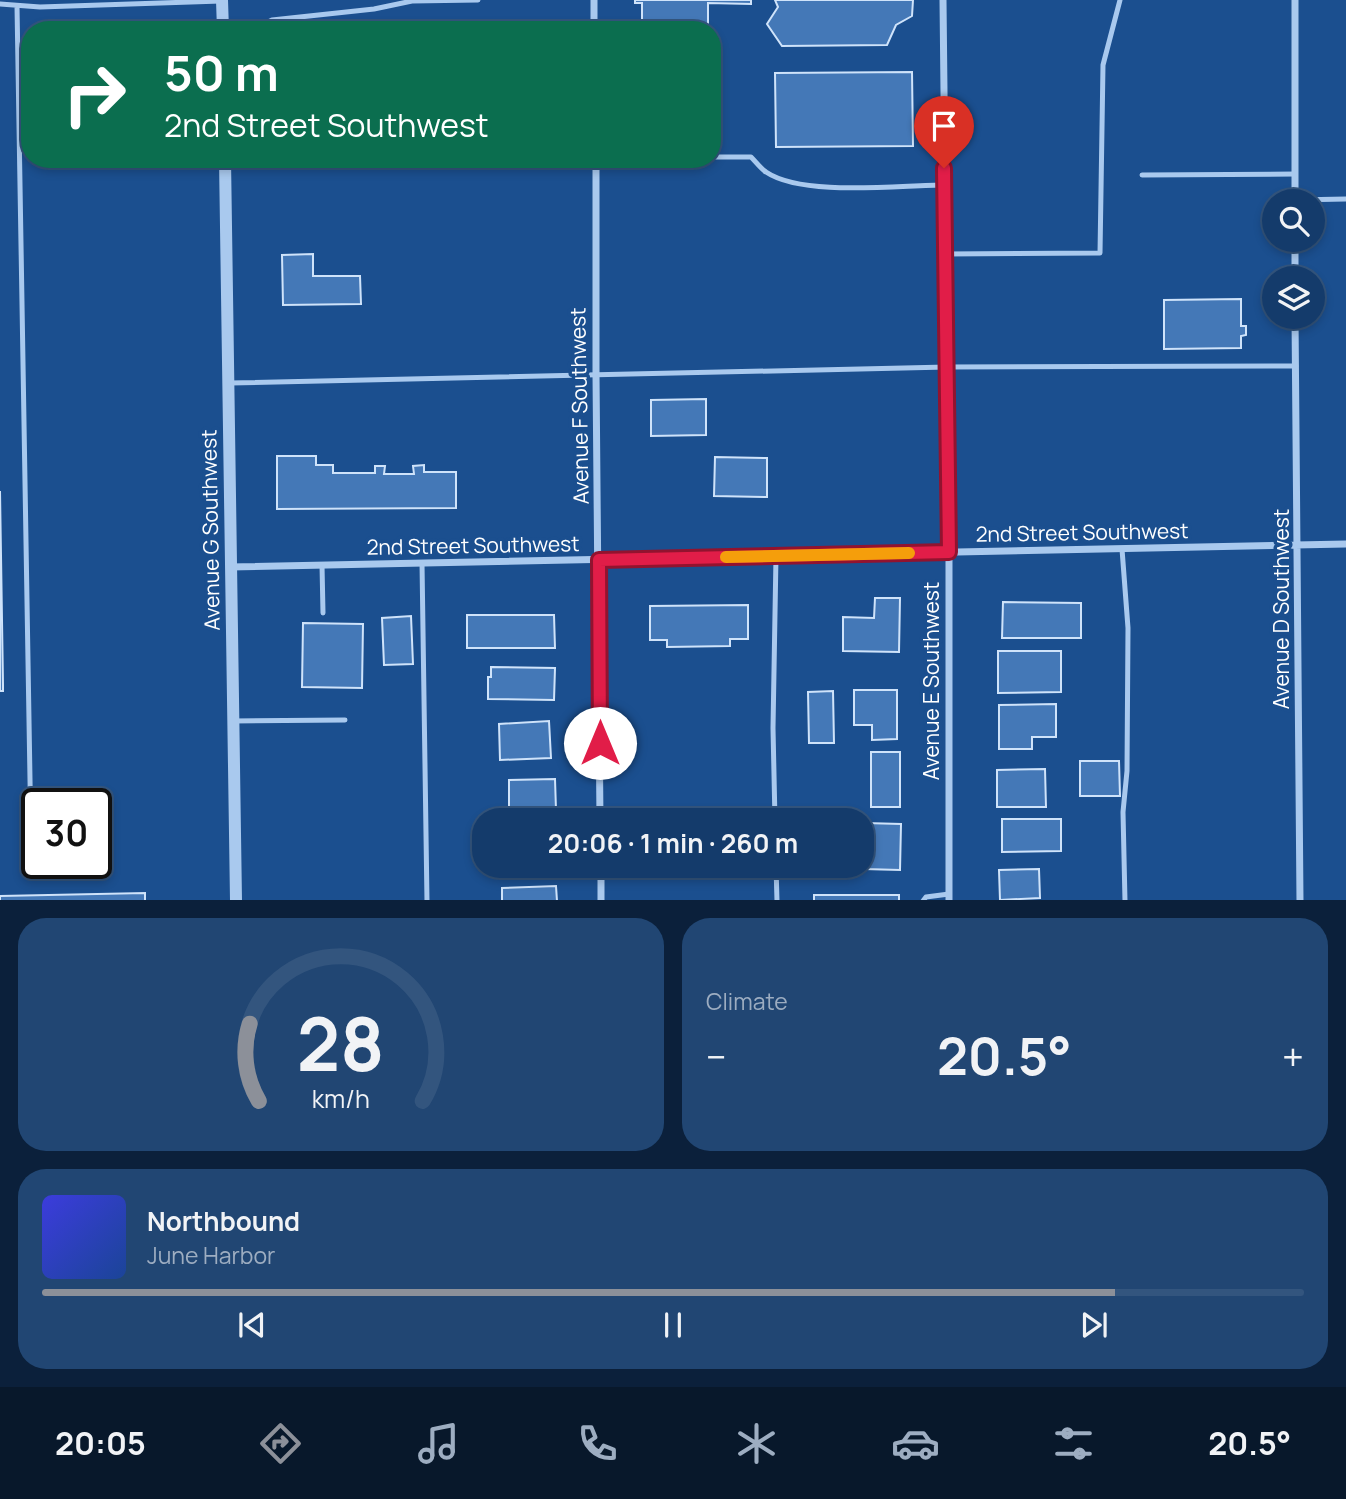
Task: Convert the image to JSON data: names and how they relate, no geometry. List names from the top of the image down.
{
  "streets": {
    "street": [
      "Avenue F Southwest",
      "Avenue G Southwest",
      "2nd Street Southwest",
      "Avenue D Southwest",
      "Avenue E Southwest"
    ]
  },
  "crossings": [
    ["Avenue F Southwest", "2nd Street Southwest"],
    ["Avenue G Southwest", "2nd Street Southwest"],
    ["2nd Street Southwest", "Avenue D Southwest"],
    ["2nd Street Southwest", "Avenue E Southwest"]
  ],
  "page": {
    "turn": ["50 m", "2nd Street Southwest"],
    "limit": "30",
    "trip": "20:06 · 1 min · 260 m",
    "tile": "Climate",
    "heat": ["−", "20.5°", "+"],
    "song": ["Northbound", "June Harbor"],
    "tabs": ["20:05", "20.5°"],
    "gauge": ["28", "km/h"]
  }
}
